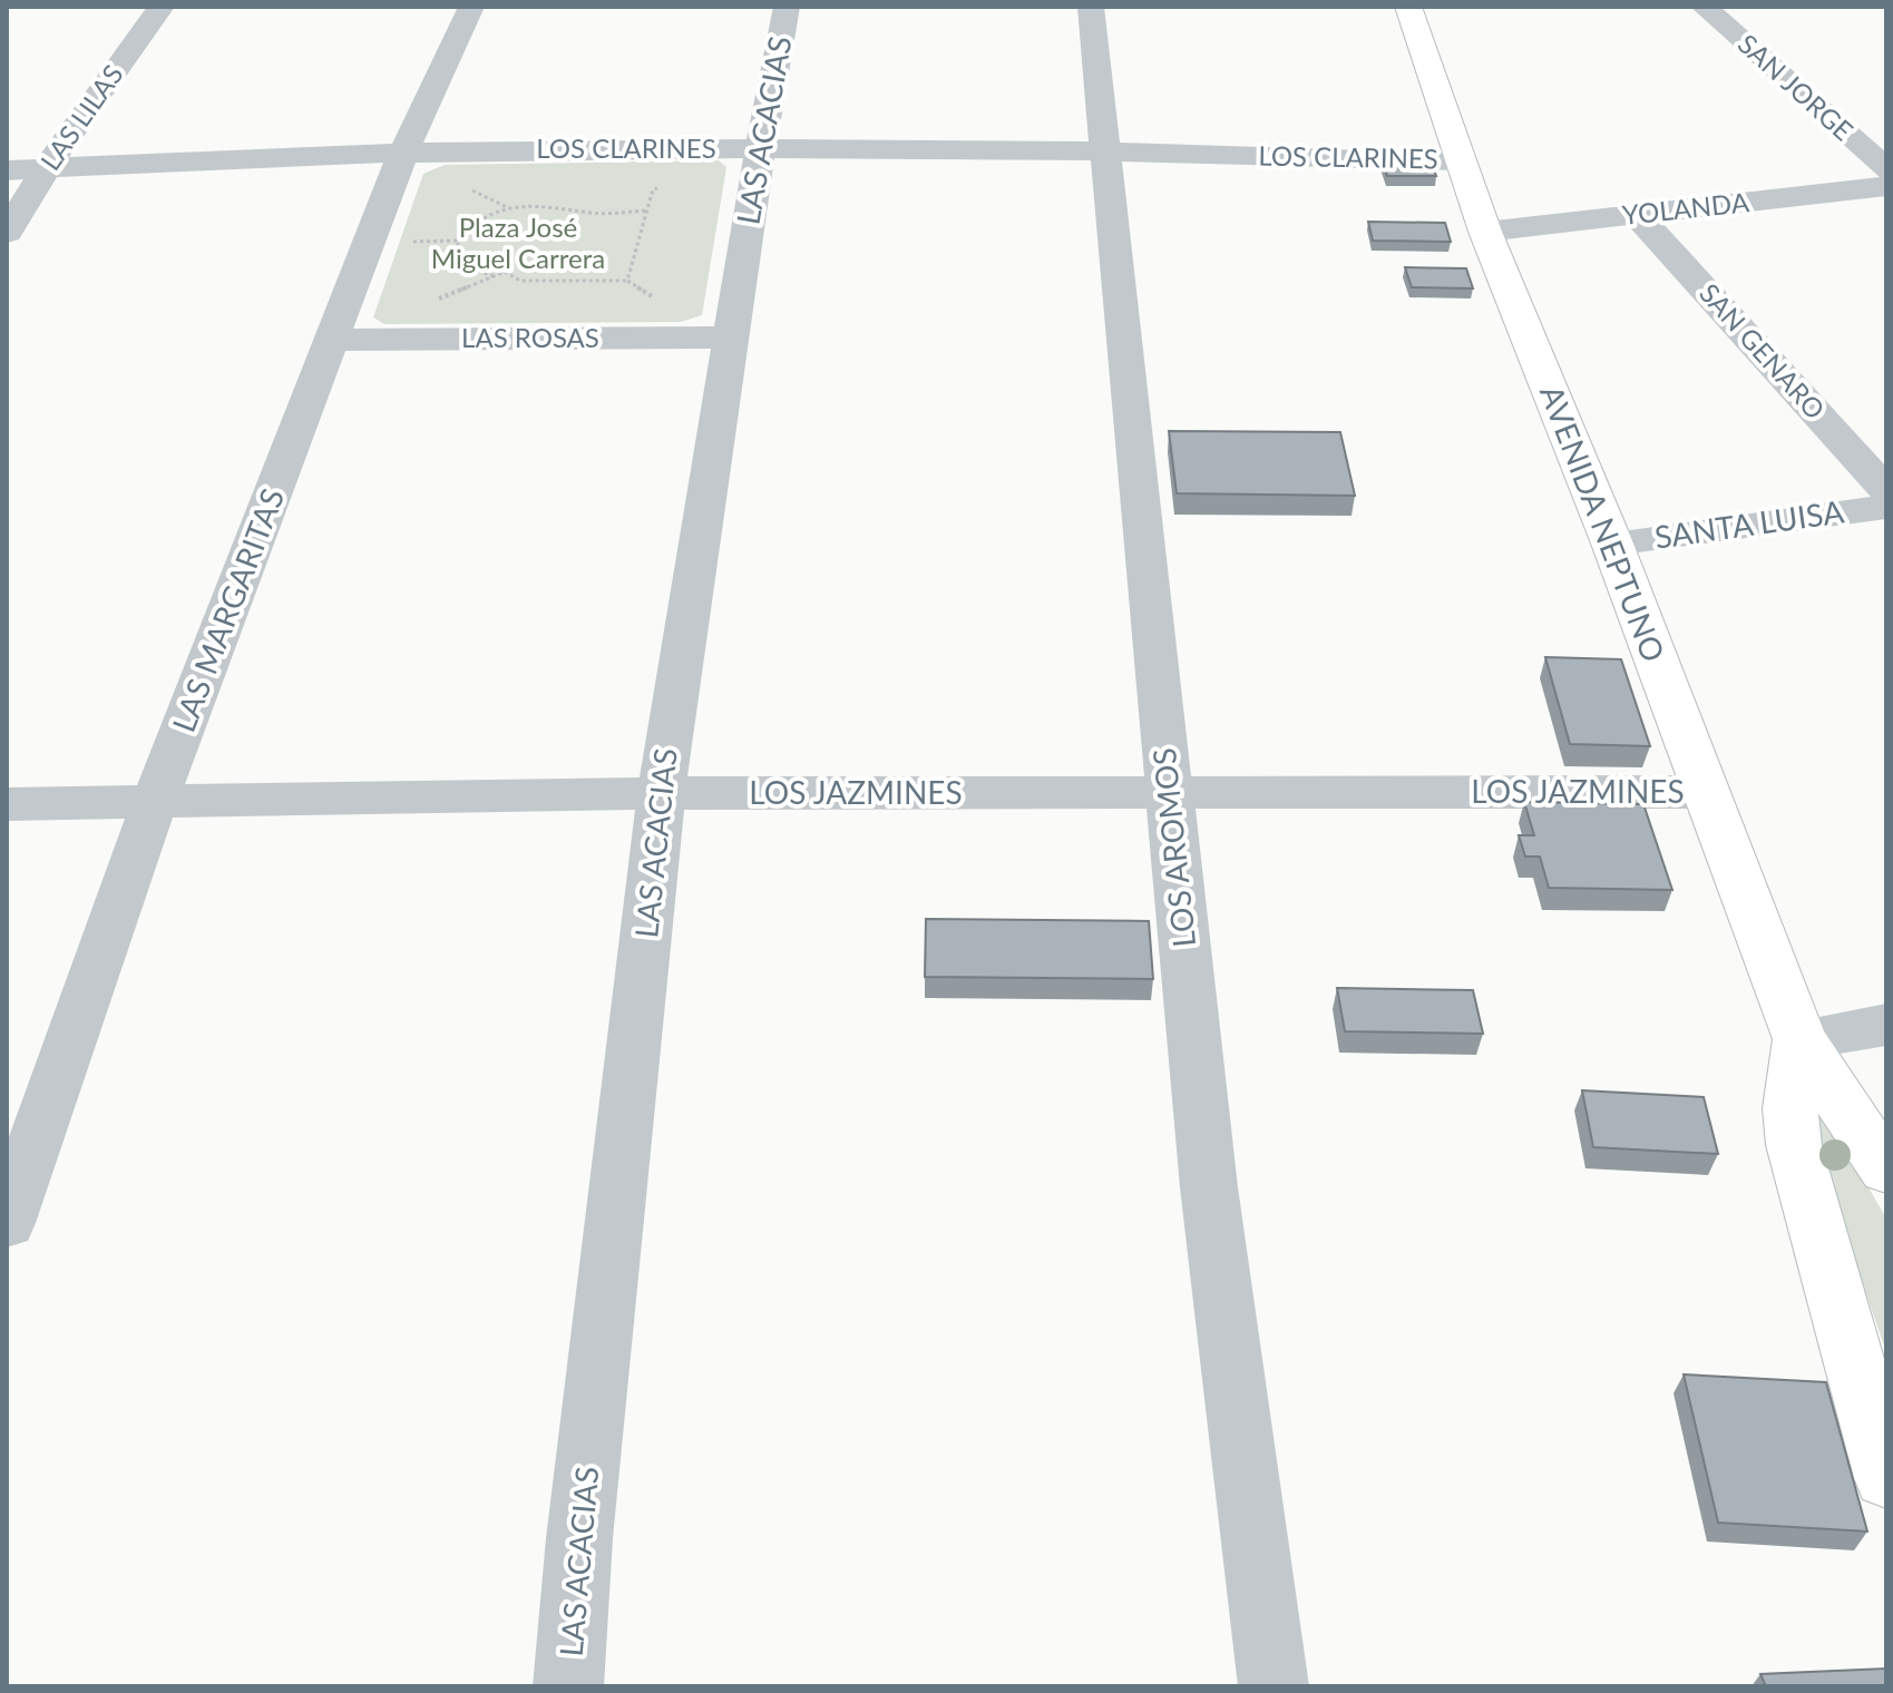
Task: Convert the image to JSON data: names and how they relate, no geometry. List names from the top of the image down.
{
  "streets": {
    "main road": ["AVENIDA NEPTUNO"],
    "street": [
      "SAN JORGE",
      "LAS LILAS",
      "LAS ACACIAS",
      "LOS CLARINES",
      "YOLANDA",
      "LAS ROSAS",
      "SAN GENARO",
      "SANTA LUISA",
      "LAS MARGARITAS",
      "LOS JAZMINES",
      "LOS AROMOS"
    ]
  },
  "crossings": [
    ["LAS LILAS", "LOS CLARINES"],
    ["LAS ACACIAS", "LOS CLARINES"],
    ["LAS ACACIAS", "LAS ROSAS"],
    ["LAS ACACIAS", "LOS JAZMINES"],
    ["LOS CLARINES", "AVENIDA NEPTUNO"],
    ["LOS CLARINES", "LAS MARGARITAS"],
    ["LOS CLARINES", "LOS AROMOS"],
    ["YOLANDA", "SAN GENARO"],
    ["YOLANDA", "AVENIDA NEPTUNO"],
    ["LAS ROSAS", "LAS MARGARITAS"],
    ["AVENIDA NEPTUNO", "SANTA LUISA"],
    ["AVENIDA NEPTUNO", "LOS JAZMINES"],
    ["LAS MARGARITAS", "LOS JAZMINES"],
    ["LOS JAZMINES", "LOS AROMOS"]
  ],
  "parks": ["Plaza José Miguel Carrera"]
}
